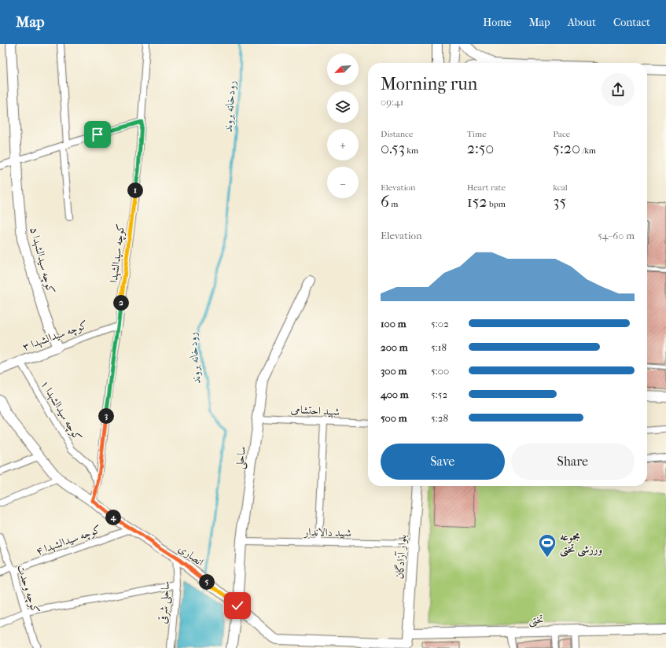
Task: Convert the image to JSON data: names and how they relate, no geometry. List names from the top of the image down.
{
  "streets": {
    "main road": [
      "کوچه سیدالشهدا ۵",
      "کوچه سیدالشهدا ۳",
      "ساحلی",
      "انصاری",
      "بلوار آزادگان",
      "تختی"
    ],
    "street": [
      "کوچه سیدالشهدا",
      "کوچه سیدالشهدا ۱",
      "شهید احتشامی",
      "شهید دالاندار",
      "کوچه سیدالشهدا ۴",
      "کوچه وحدت",
      "ساحلی شرقی"
    ]
  },
  "crossings": [
    ["کوچه سیدالشهدا", "کوچه سیدالشهدا ۳"],
    ["کوچه سیدالشهدا", "کوچه سیدالشهدا ۱"],
    ["کوچه سیدالشهدا", "انصاری"],
    ["کوچه سیدالشهدا ۵", "کوچه سیدالشهدا ۳"],
    ["کوچه سیدالشهدا ۳", "کوچه سیدالشهدا ۱"],
    ["شهید احتشامی", "ساحلی"],
    ["ساحلی", "شهید دالاندار"],
    ["ساحلی", "انصاری"],
    ["شهید دالاندار", "بلوار آزادگان"],
    ["کوچه سیدالشهدا ۴", "انصاری"],
    ["کوچه سیدالشهدا ۴", "کوچه وحدت"],
    ["انصاری", "بلوار آزادگان"],
    ["انصاری", "ساحلی شرقی"],
    ["بلوار آزادگان", "تختی"]
  ],
  "water": ["رودخانه بروند"],
  "places": {
    "sports": ["مجموعه ورزشی تختی"]
  },
  "north": "bottom left",
  "page": {
    "header": "Map",
    "nav": [
      "Home",
      "Map",
      "About",
      "Contact"
    ],
    "map_buttons": ["+", "−"],
    "heading": ["Morning run", "09:41"],
    "stats": [
      ["Distance", "0.53 km"],
      ["Time", "2:50"],
      ["Pace", "5:20 /km"],
      ["Elevation", "6 m"],
      ["Heart rate", "152 bpm"],
      ["kcal", "35"]
    ],
    "pins": [
      "1",
      "2",
      "3",
      "4",
      "5"
    ],
    "chart": ["Elevation", "54–60 m"],
    "list": [
      {
        "name": "100 m",
        "note": "5:02"
      },
      {
        "name": "200 m",
        "note": "5:18"
      },
      {
        "name": "300 m",
        "note": "5:00"
      },
      {
        "name": "400 m",
        "note": "5:52"
      },
      {
        "name": "500 m",
        "note": "5:28"
      }
    ],
    "buttons": ["Save", "Share"]
  }
}
